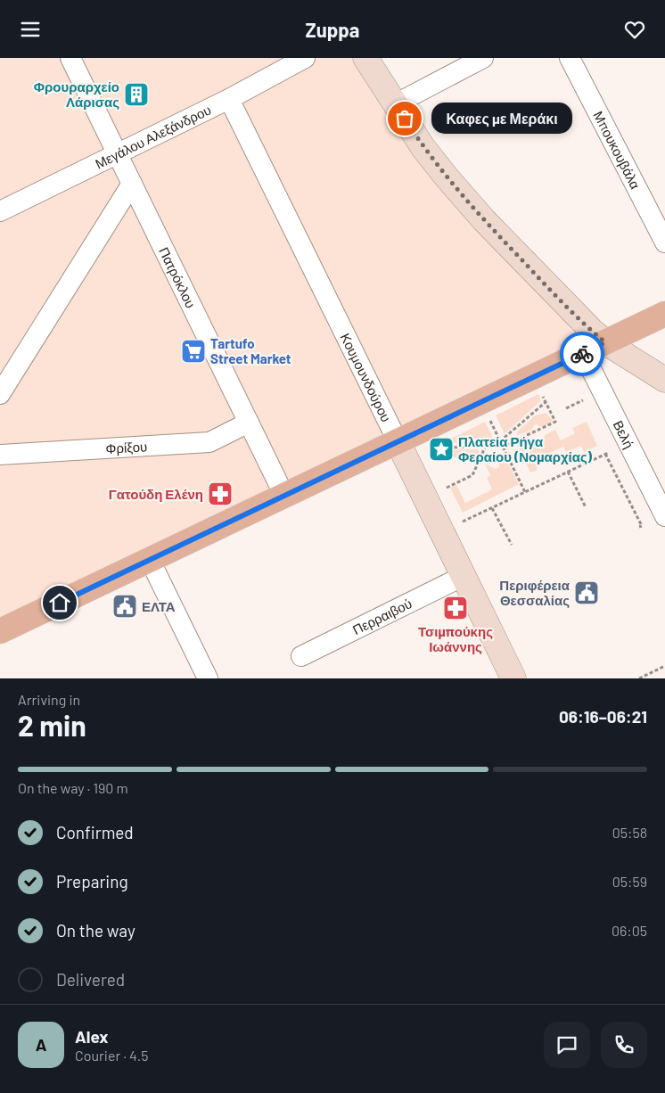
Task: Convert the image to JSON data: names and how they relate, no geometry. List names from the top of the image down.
{
  "streets": {
    "street": [
      "Μεγάλου Αλεξάνδρου",
      "Μπουκουβάλα",
      "Πατρόκλου",
      "Κουμουνδούρου",
      "Βελή",
      "Φρίξου",
      "Περραιβού"
    ]
  },
  "crossings": [
    ["Μεγάλου Αλεξάνδρου", "Πατρόκλου"],
    ["Μεγάλου Αλεξάνδρου", "Κουμουνδούρου"],
    ["Πατρόκλου", "Φρίξου"],
    ["Κουμουνδούρου", "Περραιβού"]
  ],
  "places": {
    "building": ["Φρουραρχείο Λάρισας"],
    "other": ["Καφες με Μεράκι"],
    "supermarket": ["Tartufo Street Market"],
    "place": ["Πλατεία Ρήγα Φεραίου (Νομαρχίας)"],
    "pharmacy": ["Γατούδη Ελένη", "Τσιμπούκης Ιωάννης"],
    "public building": ["Περιφέρεια Θεσσαλίας", "ΕΛΤΑ"]
  },
  "page": {
    "header": "Zuppa",
    "bubble": "Καφες με Μεράκι",
    "heading": ["2 min", "Arriving in", "06:16–06:21"],
    "panel": ["Alex", "Courier · 4.5"],
    "bar": "On the way · 190 m",
    "list": [
      ["Confirmed", "05:58"],
      ["Preparing", "05:59"],
      ["On the way", "06:05"],
      "Delivered"
    ],
    "round": "A"
  }
}
